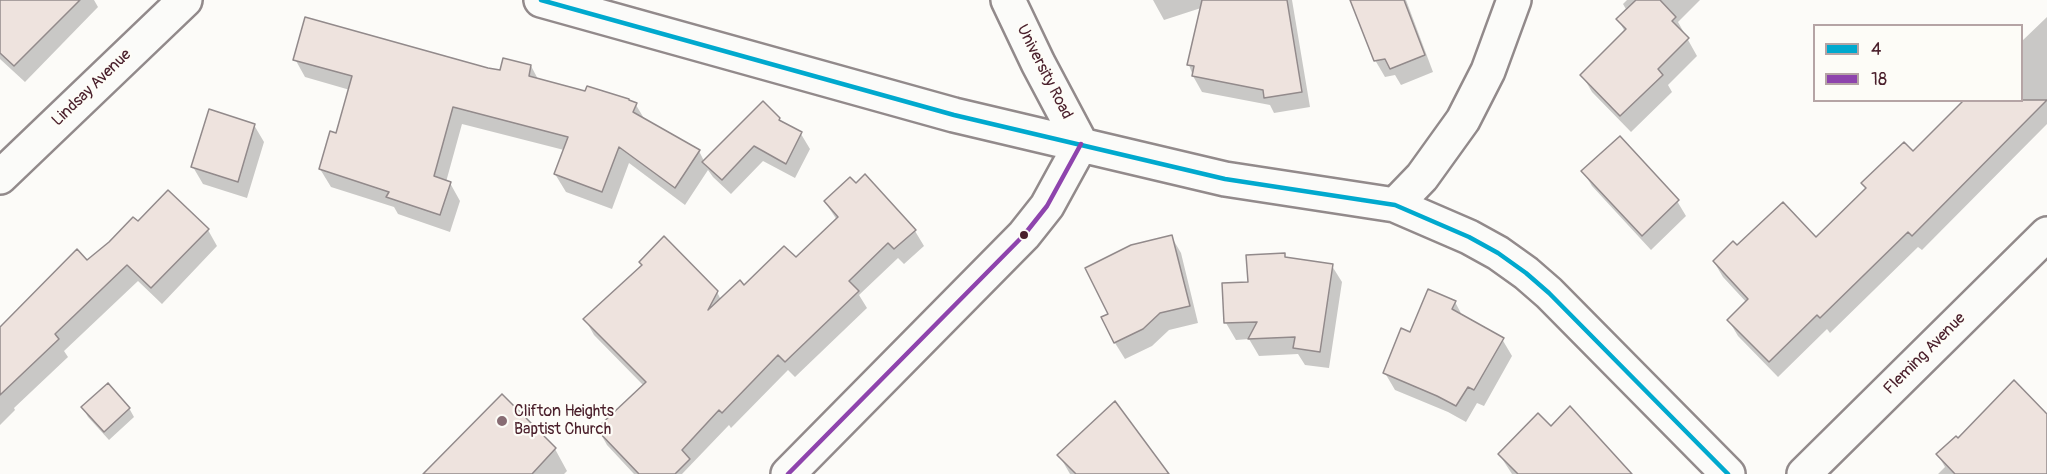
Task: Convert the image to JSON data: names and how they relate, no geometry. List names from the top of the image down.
{
  "streets": {
    "street": ["University Road", "Lindsay Avenue", "Fleming Avenue"]
  },
  "places": ["Clifton Heights Baptist Church"],
  "lines": ["transit line 4", "transit line 18"],
  "legend": ["4", "18"]
}
